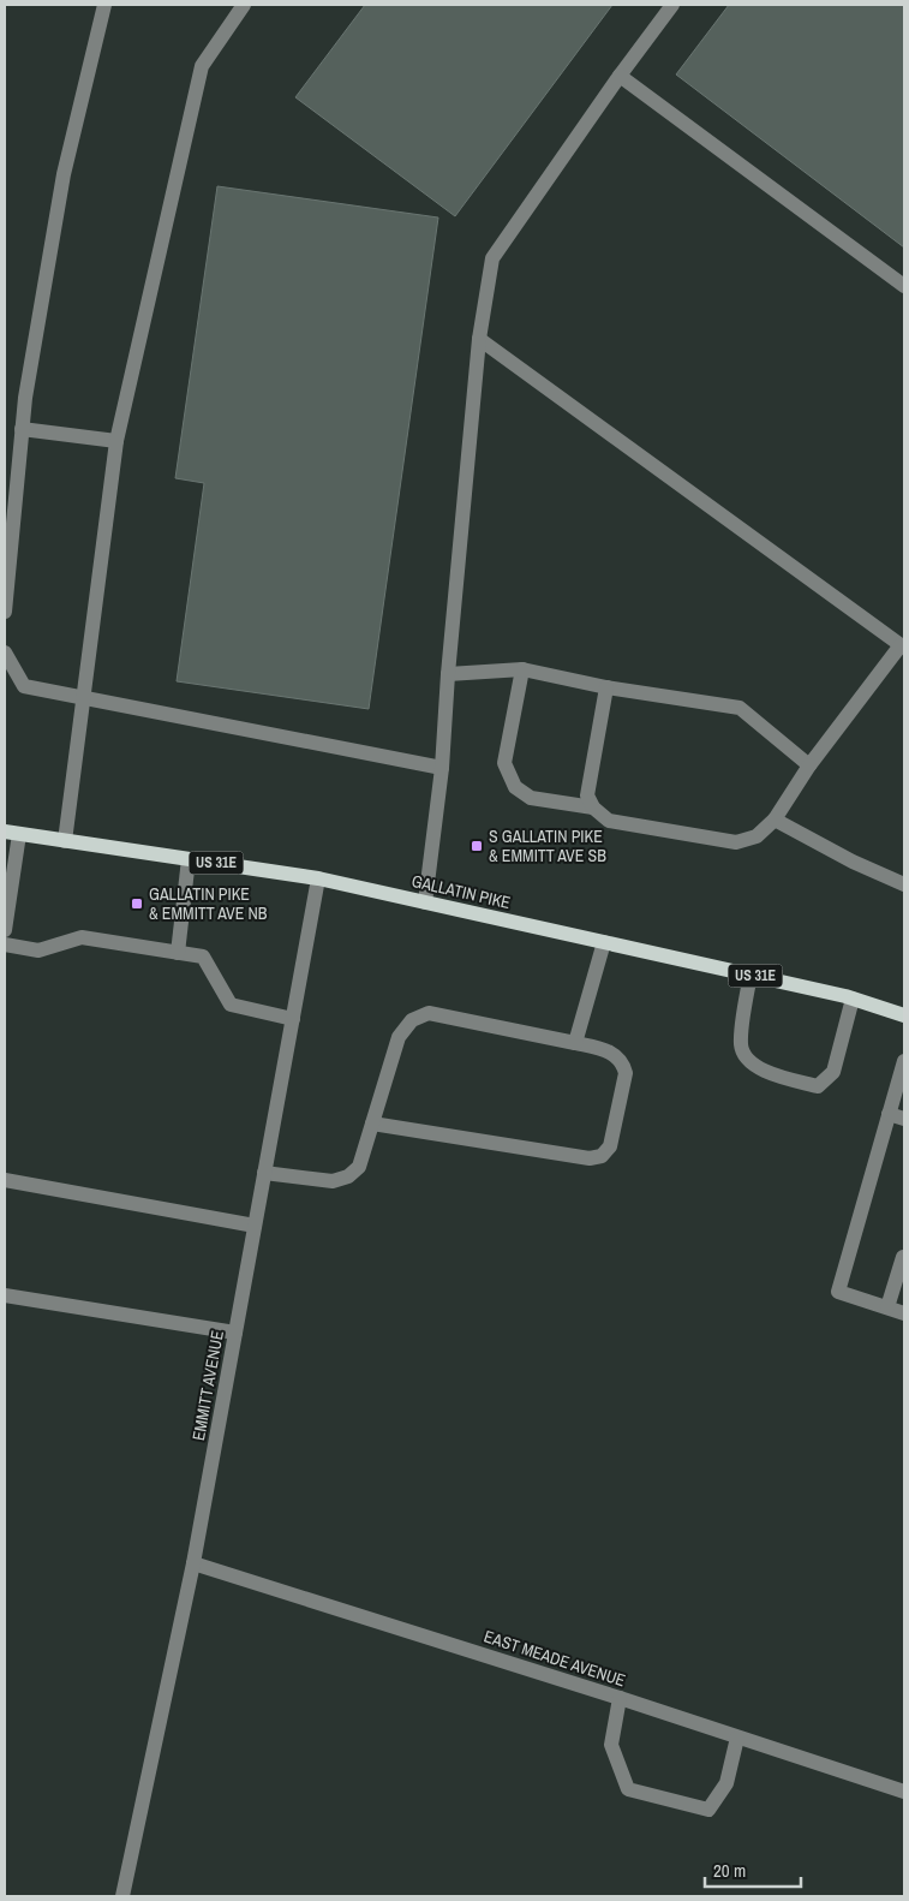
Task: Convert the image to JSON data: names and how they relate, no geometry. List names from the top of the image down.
{
  "streets": {
    "main road": ["US 31E", "GALLATIN PIKE"],
    "street": ["EMMITT AVENUE", "EAST MEADE AVENUE"]
  },
  "crossings": [
    ["GALLATIN PIKE", "EMMITT AVENUE"],
    ["EMMITT AVENUE", "EAST MEADE AVENUE"]
  ],
  "places": {
    "transit": ["S GALLATIN PIKE & EMMITT AVE SB", "GALLATIN PIKE & EMMITT AVE NB"]
  },
  "scale_bar": "20 m"
}
